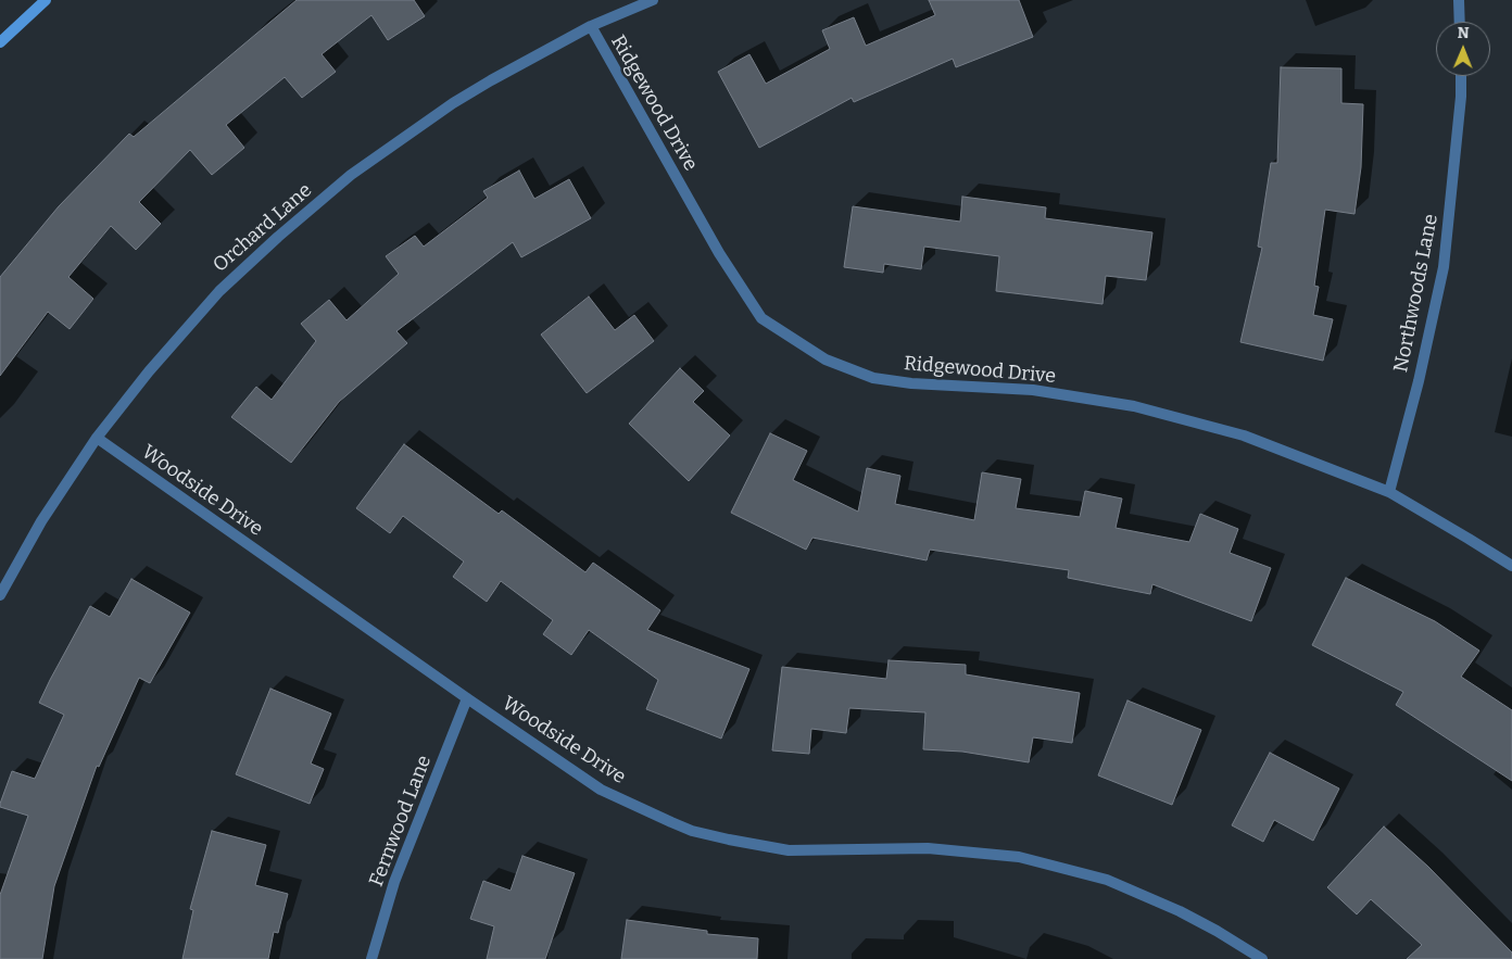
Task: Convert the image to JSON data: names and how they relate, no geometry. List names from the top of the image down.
{
  "streets": {
    "street": [
      "Ridgewood Drive",
      "Orchard Lane",
      "Northwoods Lane",
      "Woodside Drive",
      "Fernwood Lane"
    ]
  },
  "crossings": [
    ["Ridgewood Drive", "Orchard Lane"],
    ["Ridgewood Drive", "Northwoods Lane"],
    ["Orchard Lane", "Woodside Drive"],
    ["Woodside Drive", "Fernwood Lane"]
  ],
  "north": "top"
}
